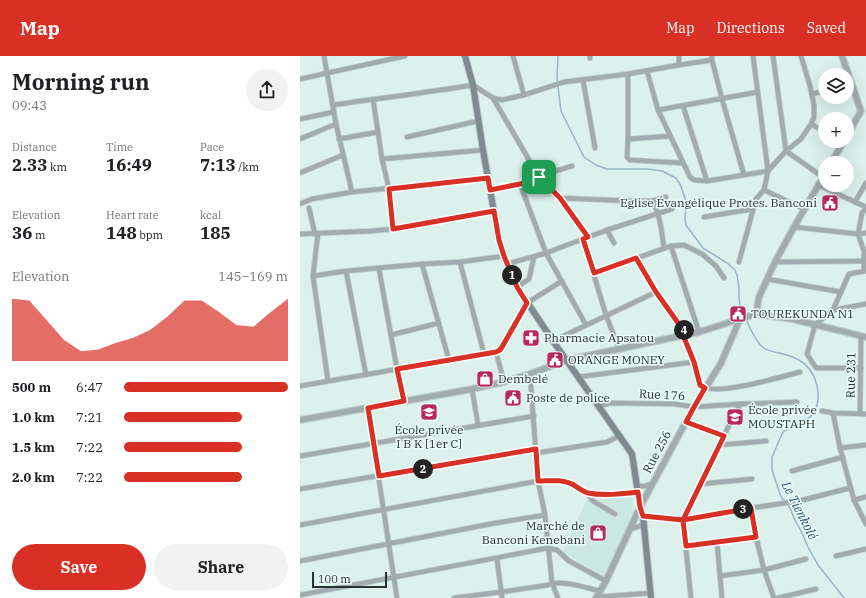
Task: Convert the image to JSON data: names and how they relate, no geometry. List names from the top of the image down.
{
  "streets": {
    "street": ["Rue 231", "Rue 176", "Rue 256"]
  },
  "crossings": [
    ["Rue 176", "Rue 256"]
  ],
  "water": ["Le Tienkolé"],
  "places": {
    "public building": [
      "Eglise Évangélique Protes. Banconi",
      "TOUREKUNDA N1",
      "ORANGE MONEY",
      "Poste de police"
    ],
    "pharmacy": ["Pharmacie Apsatou"],
    "shop": ["Dembelé", "Marché de Banconi Kenebani"],
    "school or university": ["École privée I B K [1er C]", "École privée MOUSTAPH"]
  },
  "scale_bar": "100 m",
  "page": {
    "header": "Map",
    "nav": ["Map", "Directions", "Saved"],
    "heading": ["Morning run", "09:43"],
    "map_buttons": ["+", "−"],
    "stats": [
      ["Distance", "2.33 km"],
      ["Time", "16:49"],
      ["Pace", "7:13 /km"],
      ["Elevation", "36 m"],
      ["Heart rate", "148 bpm"],
      ["kcal", "185"]
    ],
    "chart": ["Elevation", "145–169 m"],
    "pins": [
      "1",
      "4",
      "2",
      "3"
    ],
    "list": [
      {
        "name": "500 m",
        "note": "6:47"
      },
      {
        "name": "1.0 km",
        "note": "7:21"
      },
      {
        "name": "1.5 km",
        "note": "7:22"
      },
      {
        "name": "2.0 km",
        "note": "7:22"
      }
    ],
    "buttons": ["Save", "Share"],
    "scale": "100 m"
  }
}
